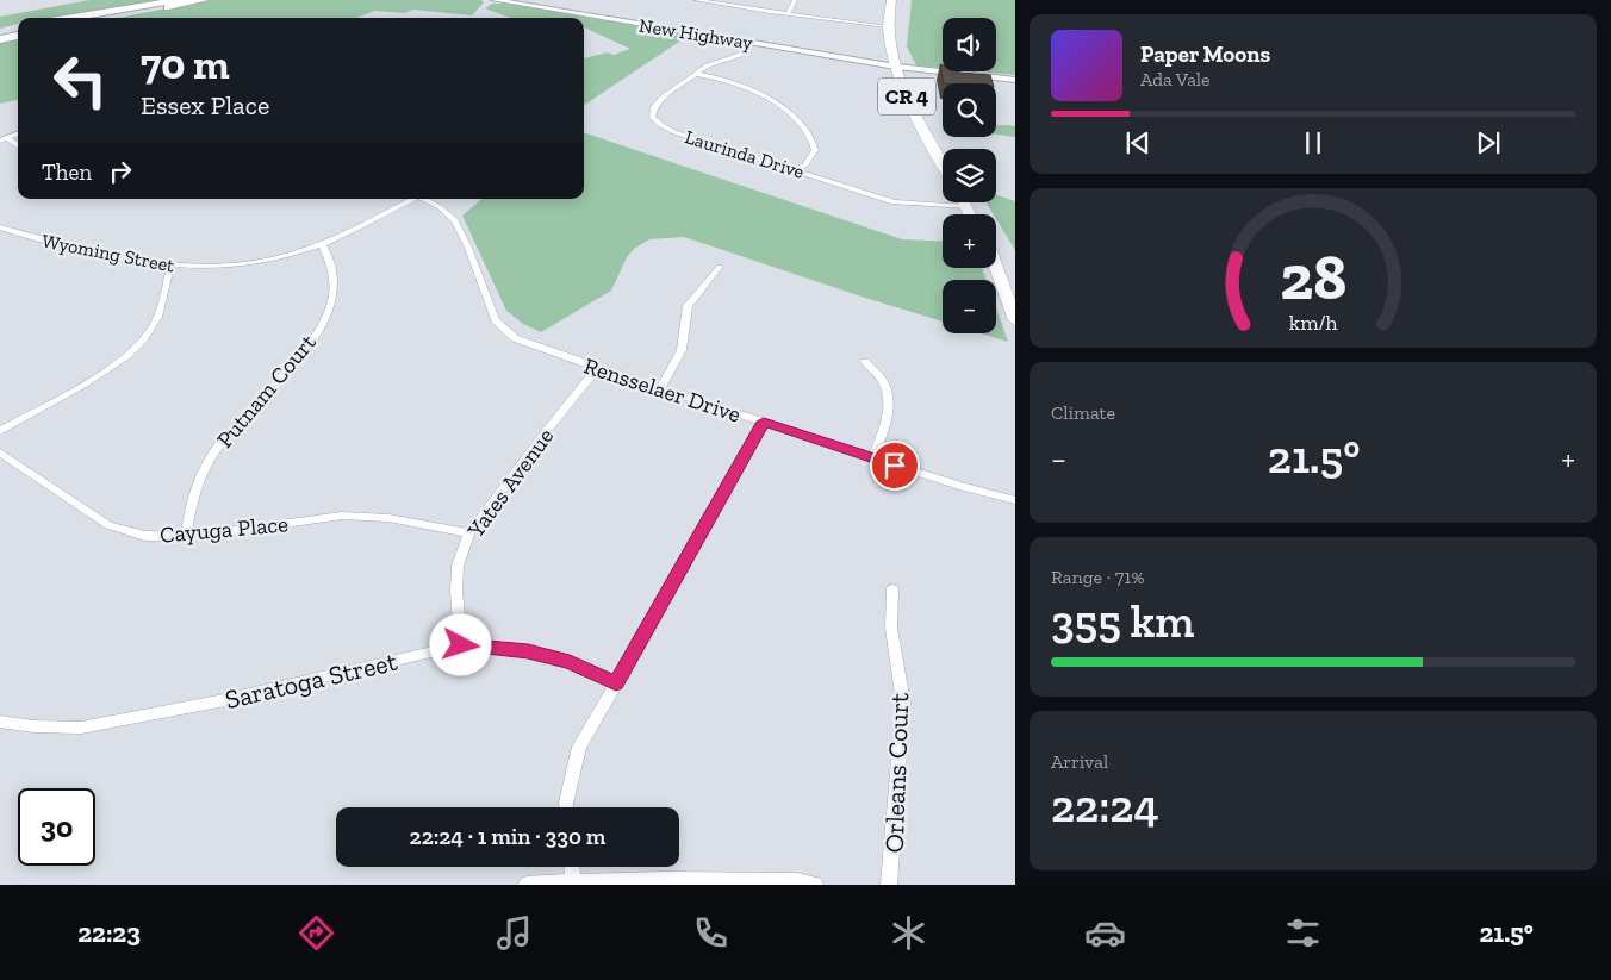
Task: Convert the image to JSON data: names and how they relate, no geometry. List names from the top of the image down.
{
  "streets": {
    "main road": ["CR 4"],
    "street": [
      "New Highway",
      "Laurinda Drive",
      "Wyoming Street",
      "Rensselaer Drive",
      "Putnam Court",
      "Yates Avenue",
      "Cayuga Place",
      "Saratoga Street",
      "Orleans Court"
    ]
  },
  "crossings": [
    ["New Highway", "CR 4"],
    ["New Highway", "Laurinda Drive"],
    ["Wyoming Street", "Putnam Court"],
    ["Rensselaer Drive", "Yates Avenue"],
    ["Putnam Court", "Cayuga Place"],
    ["Yates Avenue", "Cayuga Place"],
    ["Yates Avenue", "Saratoga Street"]
  ],
  "page": {
    "map_buttons": ["+", "−"],
    "turn": ["70 m", "Essex Place"],
    "song": ["Paper Moons", "Ada Vale"],
    "then": "Then",
    "tile": [
      "Climate",
      ["Range · 71%", "355 km"],
      ["Arrival", "22:24"]
    ],
    "heat": ["−", "21.5°", "+"],
    "limit": "30",
    "trip": "22:24 · 1 min · 330 m",
    "tabs": ["22:23", "21.5°"],
    "gauge": ["28", "km/h"]
  }
}
